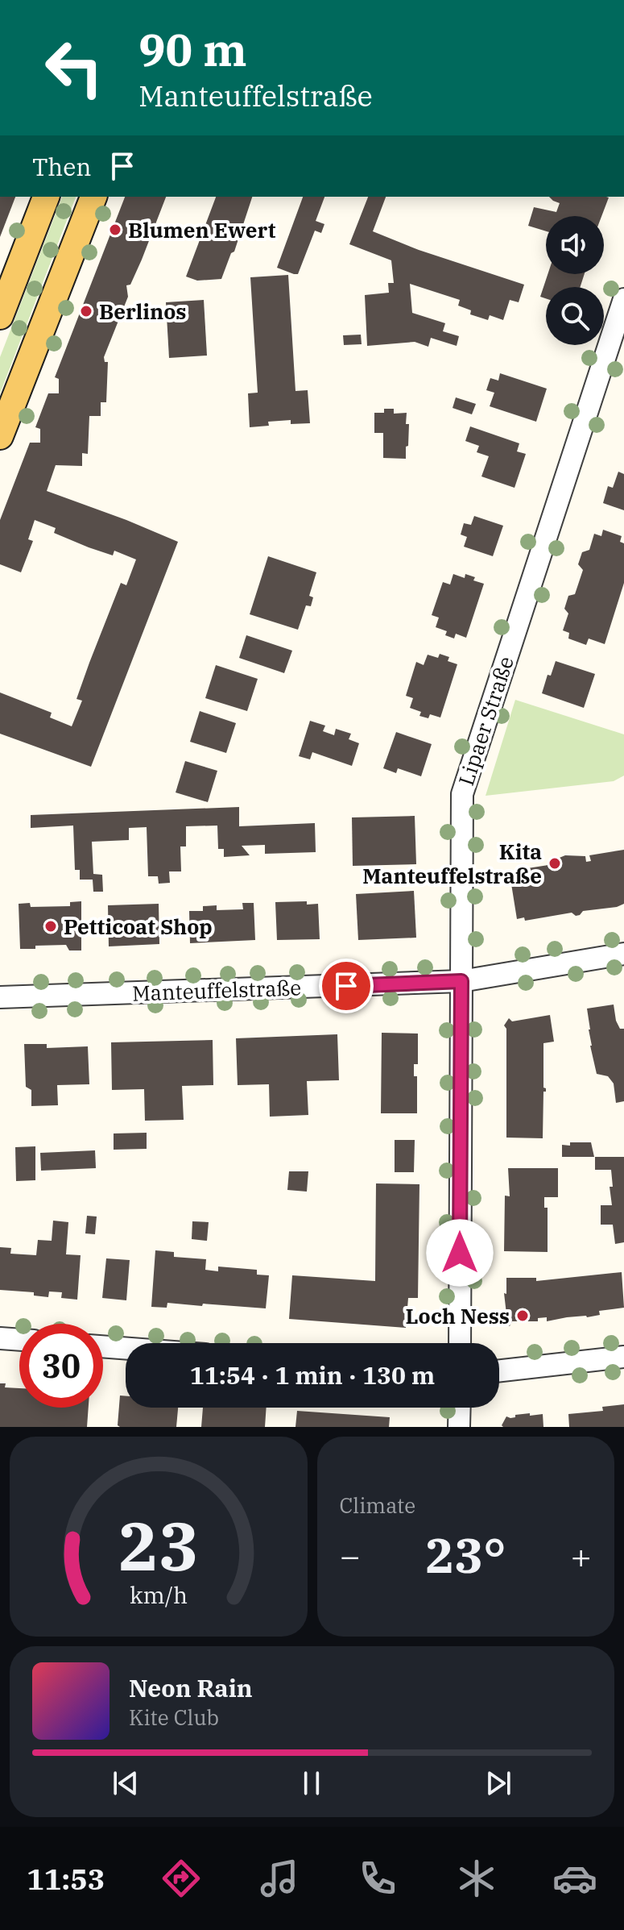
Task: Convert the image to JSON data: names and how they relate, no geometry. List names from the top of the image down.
{
  "streets": {
    "street": ["Lipaer Straße", "Manteuffelstraße"]
  },
  "crossings": [
    ["Lipaer Straße", "Manteuffelstraße"]
  ],
  "places": [
    "Blumen Ewert",
    "Berlinos",
    "Kita Manteuffelstraße",
    "Petticoat Shop",
    "Loch Ness"
  ],
  "page": {
    "turn": ["90 m", "Manteuffelstraße"],
    "then": "Then",
    "limit": "30",
    "trip": "11:54 · 1 min · 130 m",
    "tile": "Climate",
    "heat": ["−", "23°", "+"],
    "song": ["Neon Rain", "Kite Club"],
    "tabs": "11:53",
    "gauge": ["23", "km/h"]
  }
}
